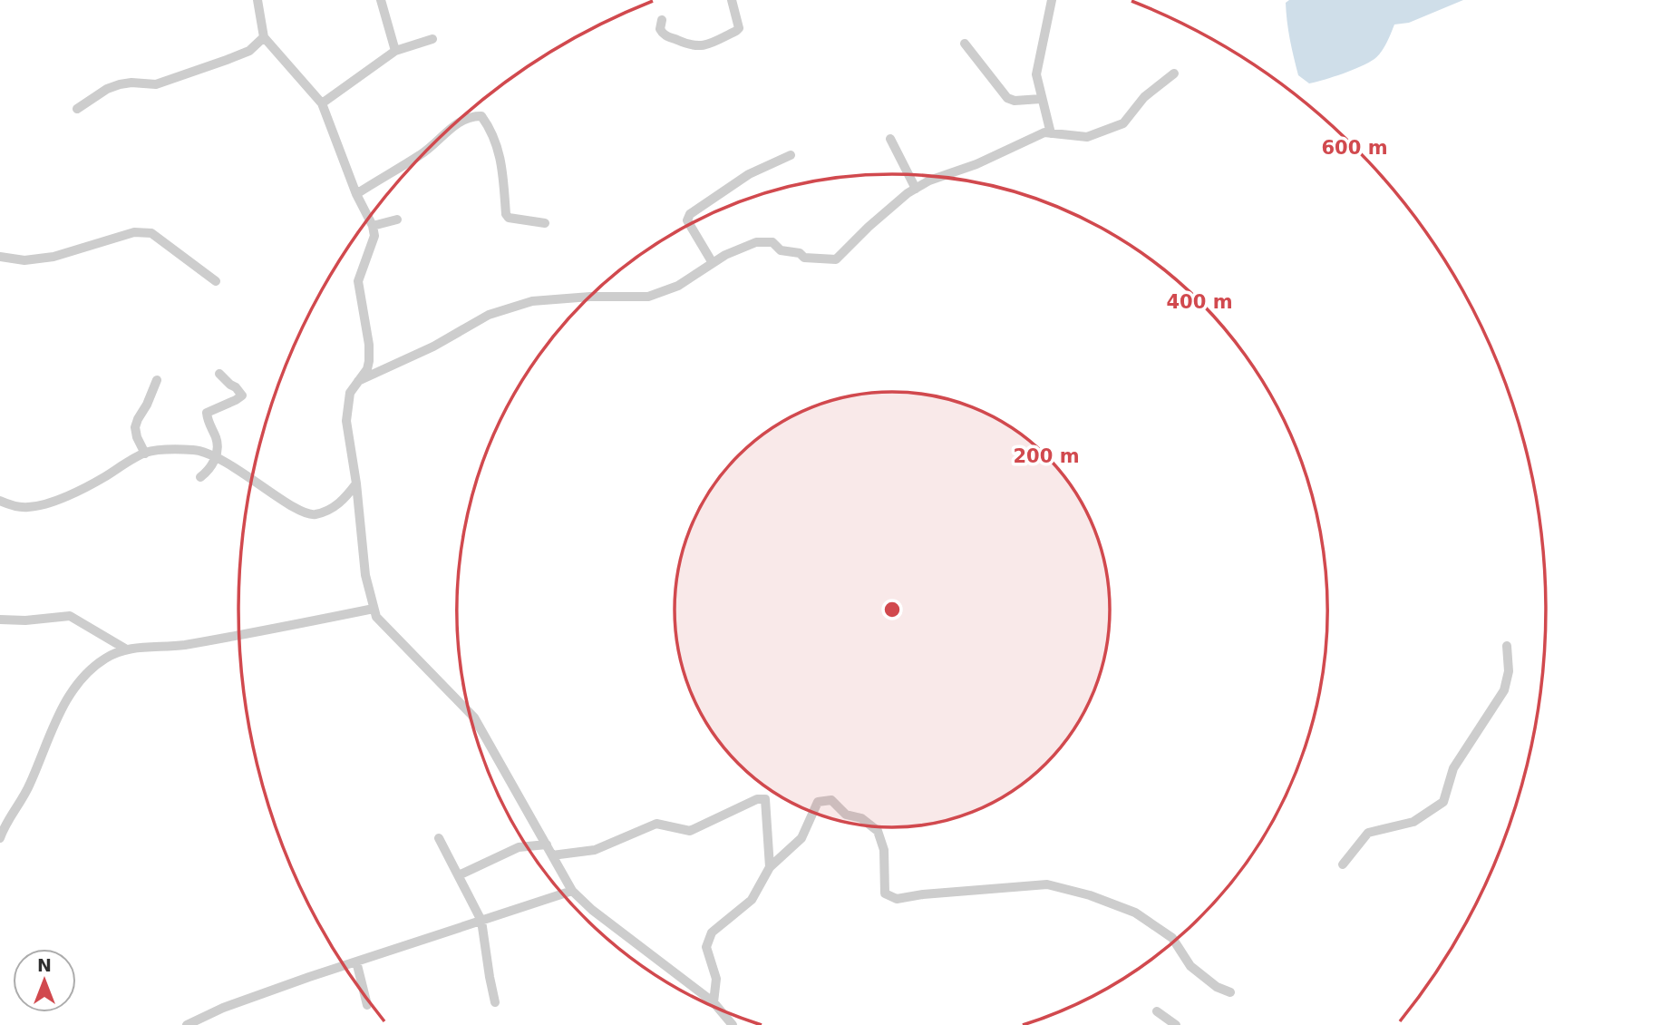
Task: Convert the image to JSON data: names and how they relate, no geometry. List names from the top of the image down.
{
  "north": "top",
  "rings": ["600 m", "400 m", "200 m"]
}
